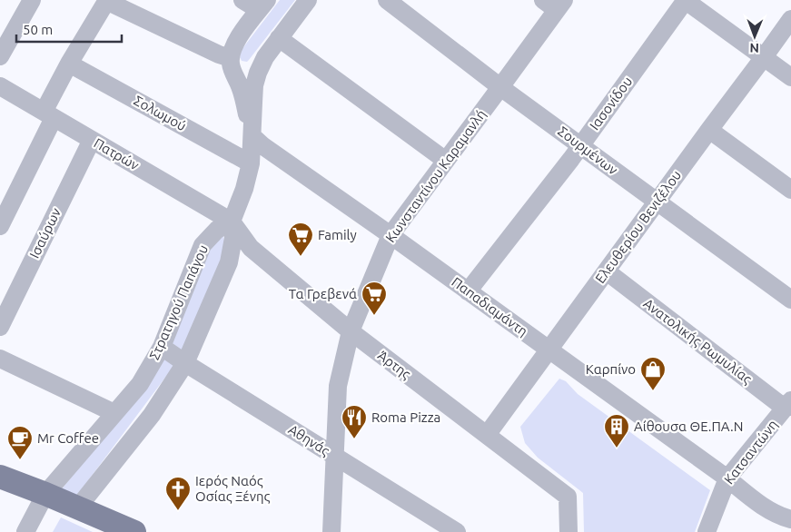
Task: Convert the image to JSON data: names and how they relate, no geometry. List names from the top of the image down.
{
  "streets": {
    "street": [
      "Ιασoνίδου",
      "Σολωμού",
      "Σουρμένων",
      "Πατρών",
      "Κωνσταντίνου Καραμανλή",
      "Ελευθερίου Βενιζέλου",
      "Ισαύρων",
      "Στρατηγού Παπάγου",
      "Παπαδιαμάντη",
      "Ανατολικής Ρωμυλίας",
      "Άρτης",
      "Αθηνάς",
      "Κατσαντώνη"
    ]
  },
  "crossings": [
    ["Ιασoνίδου", "Σουρμένων"],
    ["Ιασoνίδου", "Παπαδιαμάντη"],
    ["Σολωμού", "Στρατηγού Παπάγου"],
    ["Σουρμένων", "Κωνσταντίνου Καραμανλή"],
    ["Σουρμένων", "Ελευθερίου Βενιζέλου"],
    ["Πατρών", "Ισαύρων"],
    ["Πατρών", "Στρατηγού Παπάγου"],
    ["Πατρών", "Άρτης"],
    ["Κωνσταντίνου Καραμανλή", "Παπαδιαμάντη"],
    ["Κωνσταντίνου Καραμανλή", "Άρτης"],
    ["Κωνσταντίνου Καραμανλή", "Αθηνάς"],
    ["Ελευθερίου Βενιζέλου", "Παπαδιαμάντη"],
    ["Ελευθερίου Βενιζέλου", "Ανατολικής Ρωμυλίας"],
    ["Ελευθερίου Βενιζέλου", "Άρτης"],
    ["Στρατηγού Παπάγου", "Παπαδιαμάντη"],
    ["Στρατηγού Παπάγου", "Άρτης"],
    ["Στρατηγού Παπάγου", "Αθηνάς"],
    ["Παπαδιαμάντη", "Κατσαντώνη"],
    ["Ανατολικής Ρωμυλίας", "Κατσαντώνη"]
  ],
  "places": {
    "supermarket": ["Family", "Τα Γρεβενά"],
    "shop": ["Καρπίνο"],
    "restaurant": ["Roma Pizza"],
    "building": ["Αίθουσα ΘΕ.ΠΑ.Ν"],
    "cafe": ["Mr Coffee"],
    "church": ["Ιερός Ναός Οσίας Ξένης"]
  },
  "scale_bar": "50 m",
  "north": "bottom"
}
